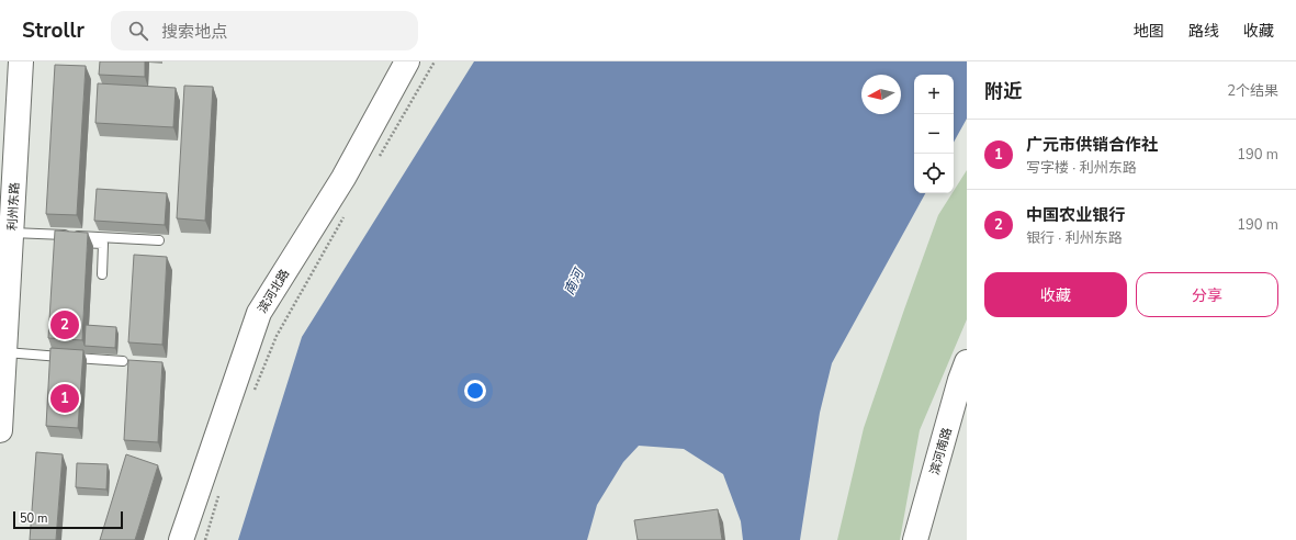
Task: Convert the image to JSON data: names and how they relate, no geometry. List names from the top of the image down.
{
  "streets": {
    "main road": ["利州东路", "滨河北路", "滨河南路"]
  },
  "water": ["南河"],
  "scale_bar": "50 m",
  "north": "left",
  "page": {
    "header": "Strollr",
    "search": "搜索地点",
    "nav": ["地图", "路线", "收藏"],
    "heading": ["附近", "2个结果"],
    "map_buttons": ["+", "−"],
    "list": [
      {
        "mark": "1",
        "name": "广元市供销合作社",
        "note": "写字楼 · 利州东路",
        "value": "190 m"
      },
      {
        "mark": "2",
        "name": "中国农业银行",
        "note": "银行 · 利州东路",
        "value": "190 m"
      }
    ],
    "buttons": ["收藏", "分享"],
    "pins": ["2", "1"],
    "scale": "50 m"
  }
}
